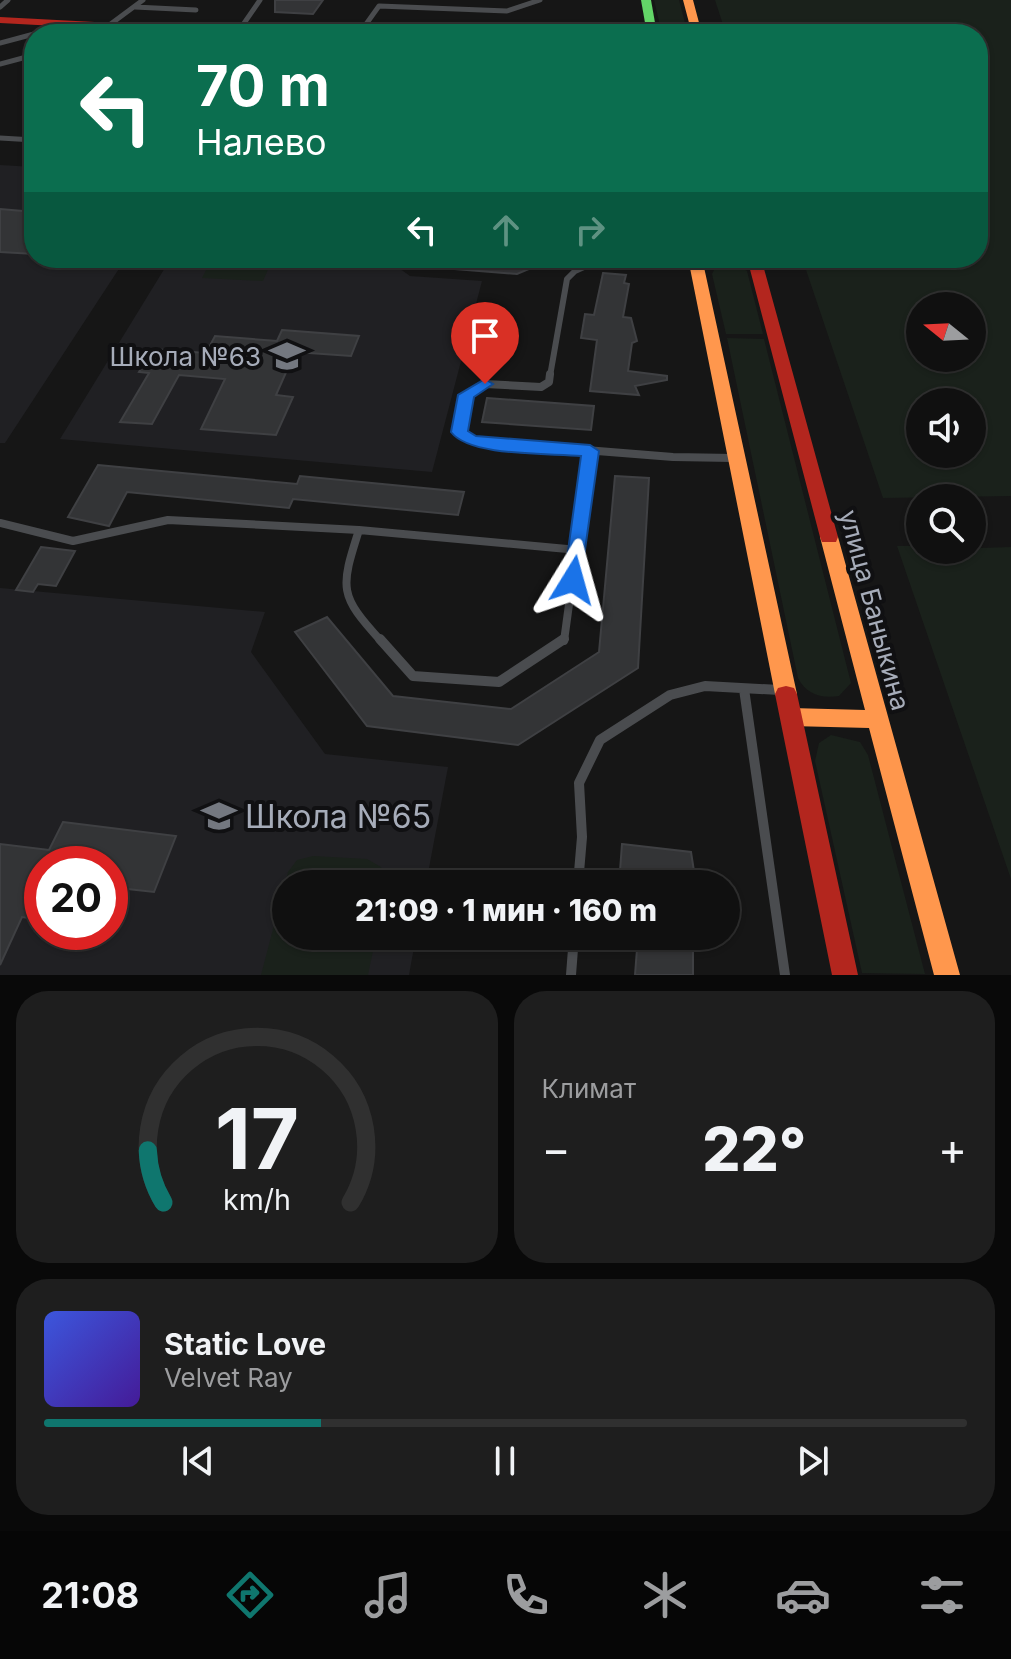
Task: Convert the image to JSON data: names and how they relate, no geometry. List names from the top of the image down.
{
  "streets": {
    "main road": ["улица Баныкина"]
  },
  "places": {
    "school or university": ["Школа №63", "Школа №65"]
  },
  "north": "left",
  "page": {
    "turn": ["70 m", "Налево"],
    "limit": "20",
    "trip": "21:09 · 1 мин · 160 m",
    "tile": "Климат",
    "heat": ["−", "22°", "+"],
    "song": ["Static Love", "Velvet Ray"],
    "tabs": "21:08",
    "gauge": ["17", "km/h"]
  }
}
